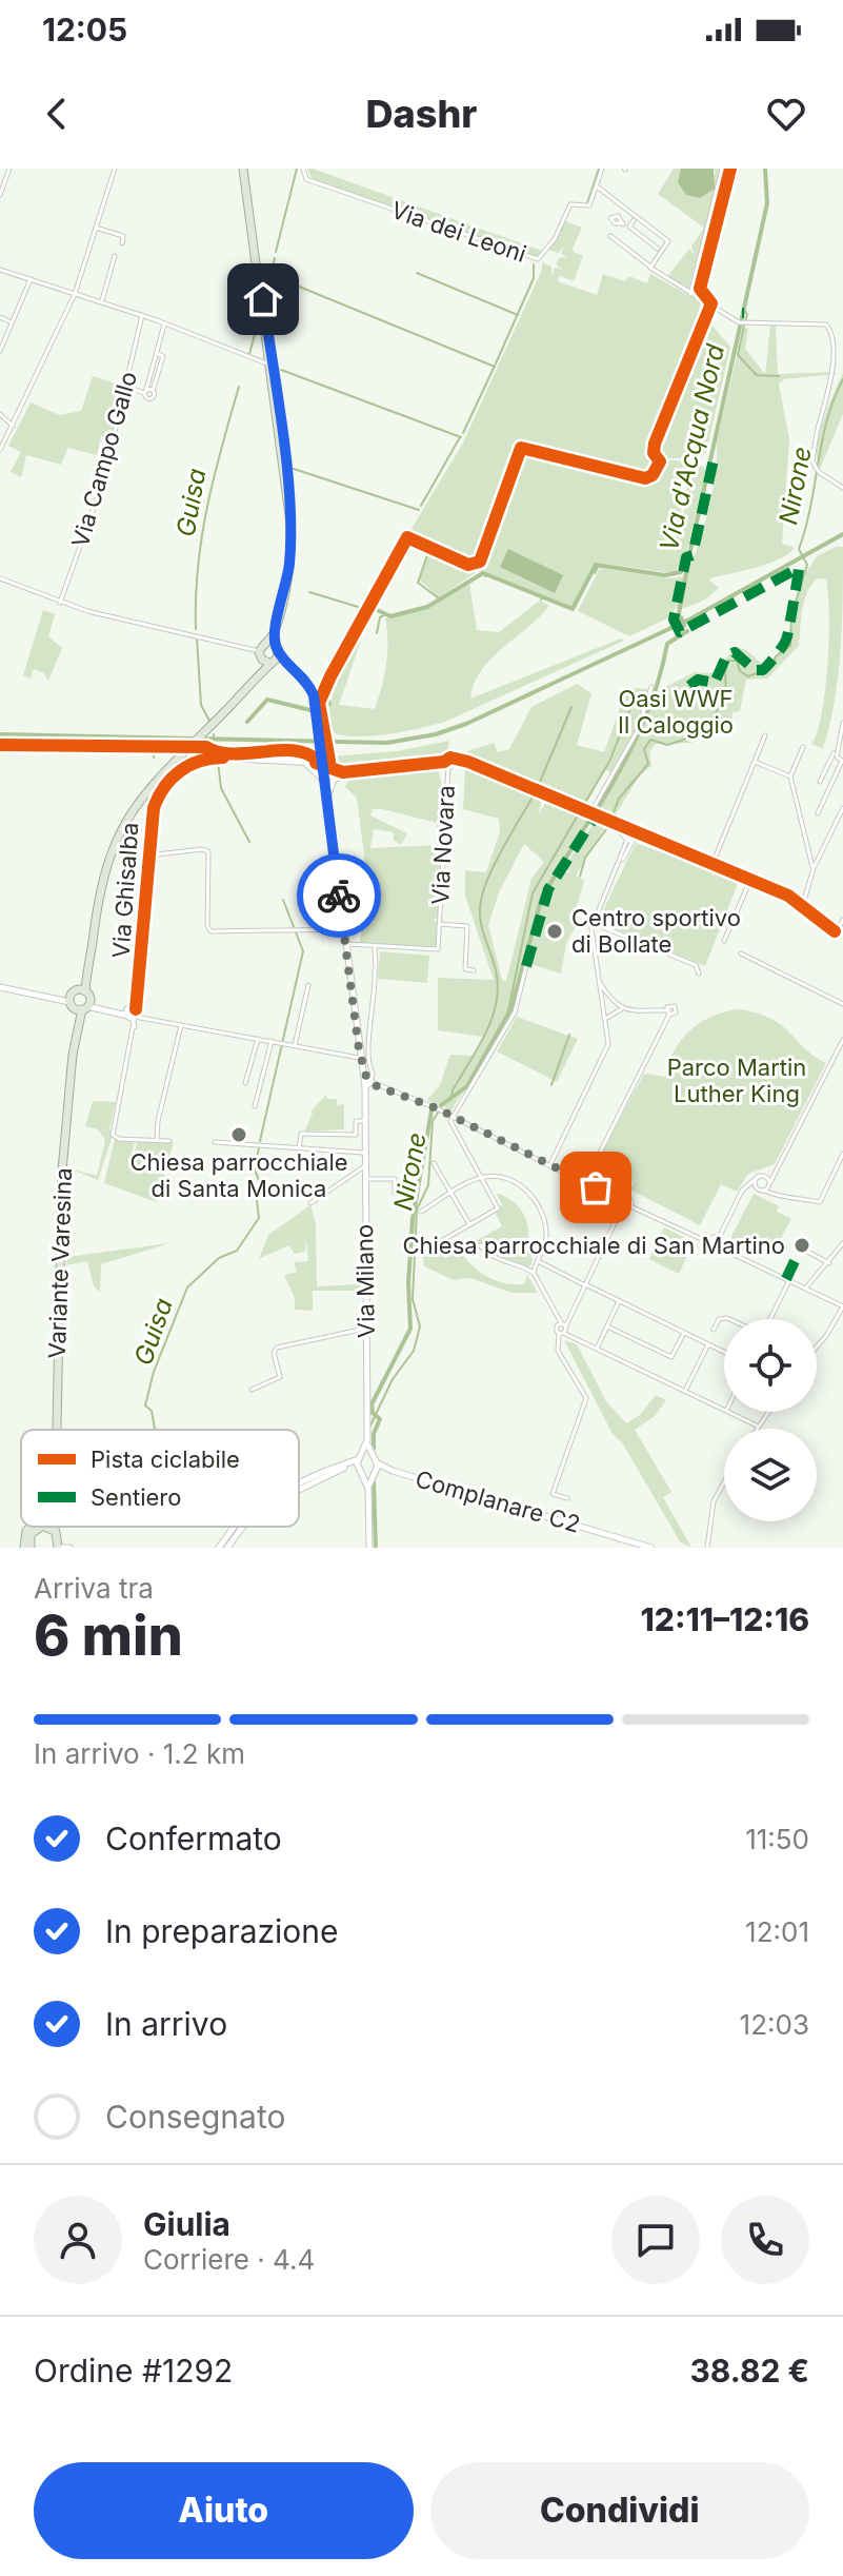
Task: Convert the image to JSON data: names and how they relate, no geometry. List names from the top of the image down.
{
  "streets": {
    "main road": ["Variante Varesina"],
    "street": [
      "Via dei Leoni",
      "Via Campo Gallo",
      "Via Novara",
      "Via Ghisalba",
      "Via Milano",
      "Complanare C2"
    ]
  },
  "crossings": [
    ["Via Milano", "Complanare C2"]
  ],
  "water": ["Via d'Acqua Nord", "Nirone", "Guisa"],
  "parks": ["Oasi WWF Il Caloggio", "Parco Martin Luther King"],
  "places": ["Centro sportivo di Bollate", "Chiesa parrocchiale di Santa Monica", "Chiesa parrocchiale di San Martino"],
  "legend": ["Pista ciclabile", "Sentiero"],
  "page": {
    "status": "12:05",
    "header": "Dashr",
    "heading": ["6 min", "Arriva tra", "12:11–12:16"],
    "panel": [
      "Giulia",
      "Corriere · 4.4",
      "Ordine #1292",
      "38.82 €"
    ],
    "bar": "In arrivo · 1.2 km",
    "list": [
      ["Confermato", "11:50"],
      ["In preparazione", "12:01"],
      ["In arrivo", "12:03"],
      "Consegnato"
    ],
    "buttons": ["Aiuto", "Condividi"]
  }
}
